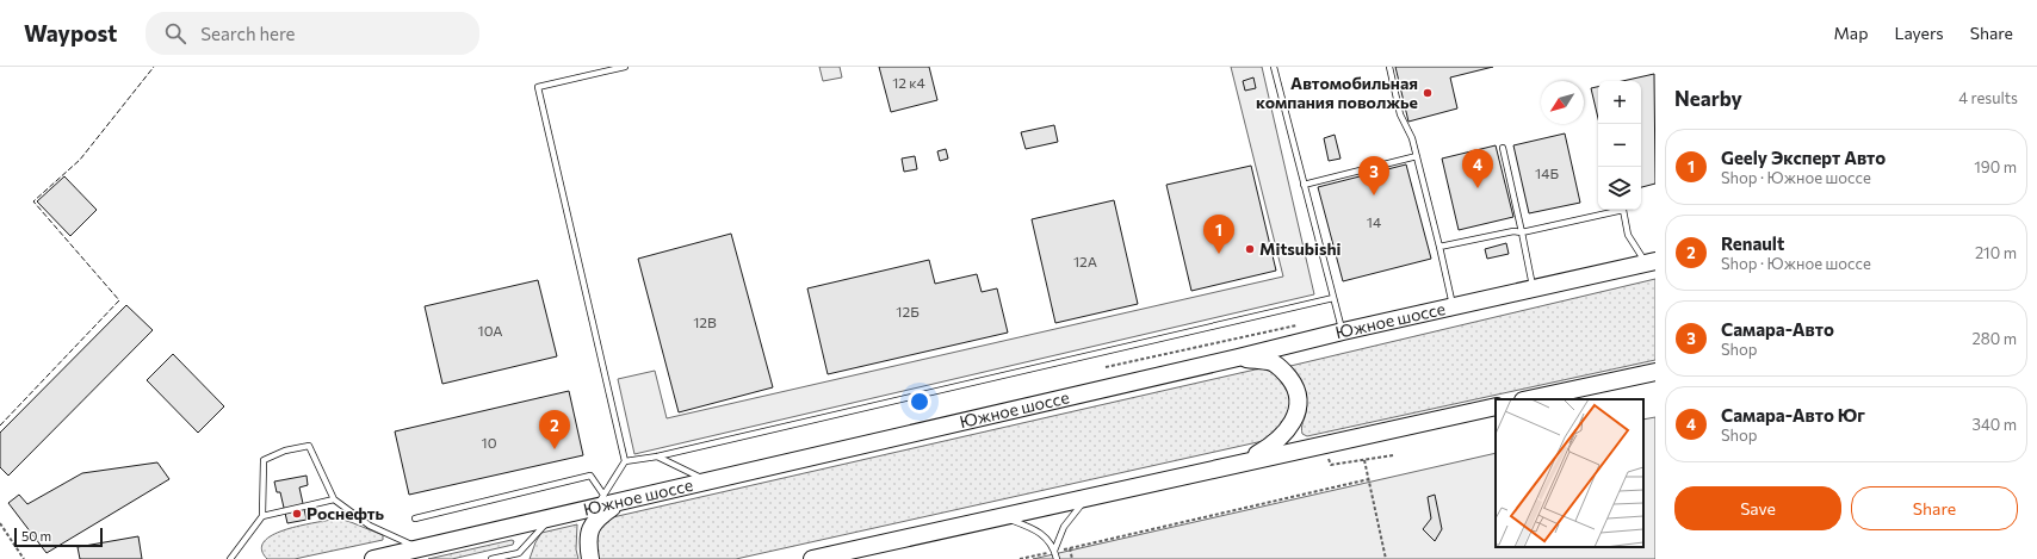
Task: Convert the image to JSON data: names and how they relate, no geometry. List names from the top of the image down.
{
  "streets": {
    "main road": ["Южное шоссе"]
  },
  "places": ["Автомобильная компания поволжье", "Mitsubishi", "Роснефть"],
  "house_numbers": [
    "12 к4",
    "14Б",
    "14",
    "12А",
    "12Б",
    "12В",
    "10А",
    "10"
  ],
  "scale_bar": "50 m",
  "north": "bottom left",
  "page": {
    "header": "Waypost",
    "search": "Search here",
    "nav": ["Map", "Layers", "Share"],
    "heading": ["Nearby", "4 results"],
    "map_buttons": ["+", "−"],
    "list": [
      {
        "mark": "1",
        "name": "Geely Эксперт Авто",
        "note": "Shop · Южное шоссе",
        "value": "190 m"
      },
      {
        "mark": "2",
        "name": "Renault",
        "note": "Shop · Южное шоссе",
        "value": "210 m"
      },
      {
        "mark": "3",
        "name": "Самара-Авто",
        "note": "Shop",
        "value": "280 m"
      },
      {
        "mark": "4",
        "name": "Самара-Авто Юг",
        "note": "Shop",
        "value": "340 m"
      }
    ],
    "pins": [
      "4",
      "3",
      "1",
      "2"
    ],
    "buttons": ["Save", "Share"],
    "scale": "50 m"
  }
}
